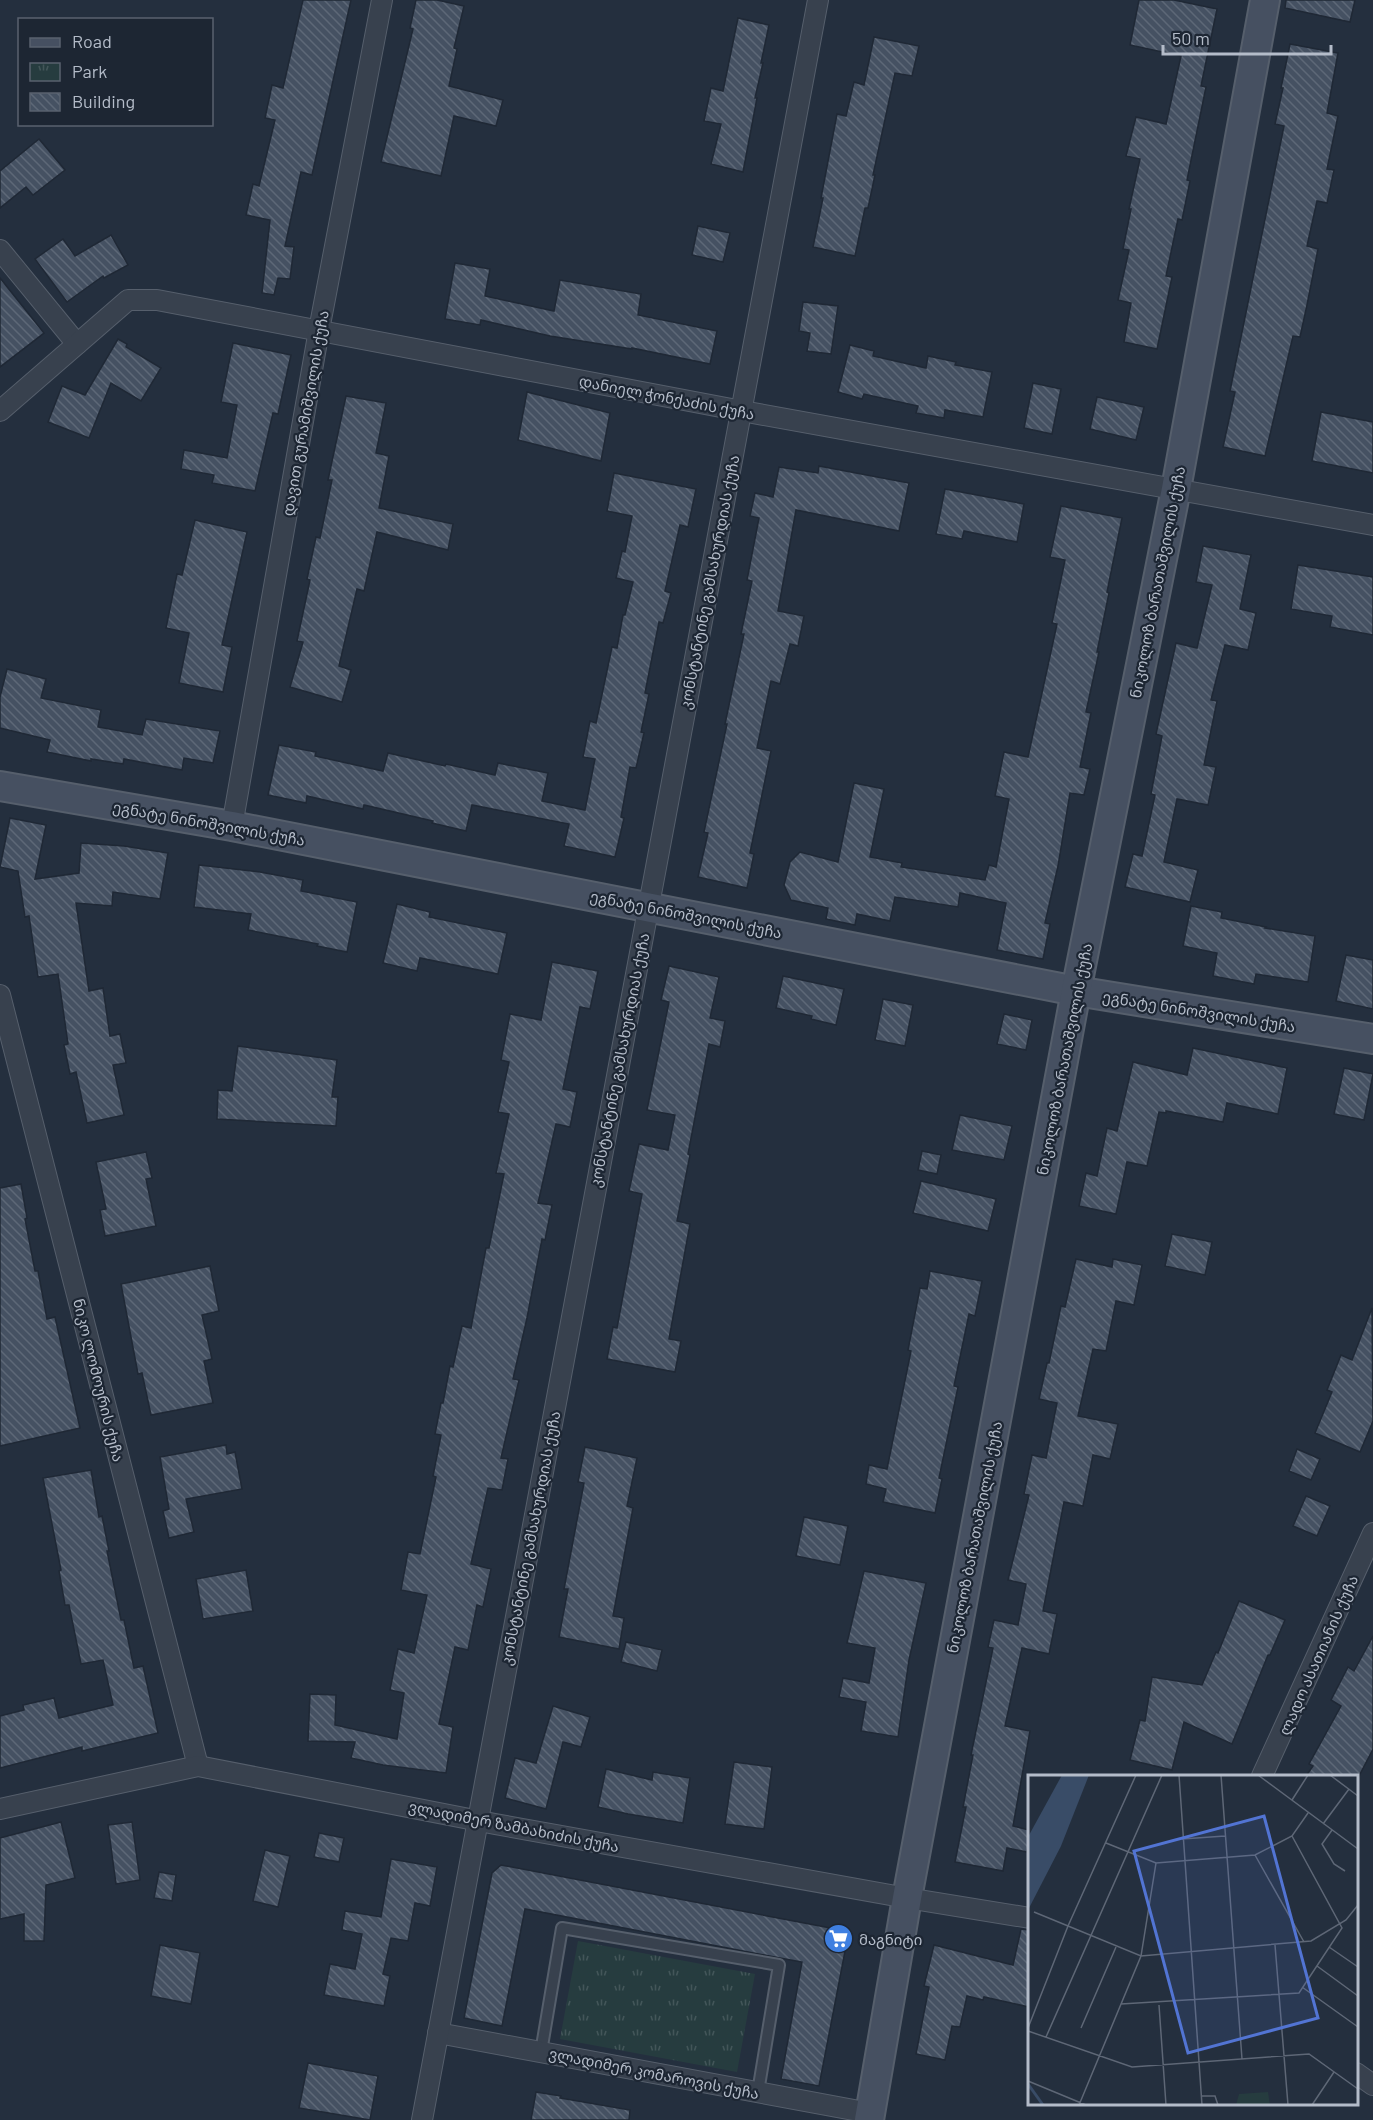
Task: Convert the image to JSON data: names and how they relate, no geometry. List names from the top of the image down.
{
  "streets": {
    "street": [
      "დანიელ ჭონქაძის ქუჩა",
      "დავით გურამიშვილის ქუჩა",
      "კონსტანტინე გამსახურდიას ქუჩა",
      "ნიკოლოზ ბარათაშვილის ქუჩა",
      "ეგნატე ნინოშვილის ქუჩა",
      "ნიკო ლომოურის ქუჩა",
      "ლადო ასათიანის ქუჩა",
      "ვლადიმერ ზამბახიძის ქუჩა",
      "ვლადიმერ კომაროვის ქუჩა"
    ]
  },
  "crossings": [
    ["დანიელ ჭონქაძის ქუჩა", "დავით გურამიშვილის ქუჩა"],
    ["დანიელ ჭონქაძის ქუჩა", "კონსტანტინე გამსახურდიას ქუჩა"],
    ["დანიელ ჭონქაძის ქუჩა", "ნიკოლოზ ბარათაშვილის ქუჩა"],
    ["დავით გურამიშვილის ქუჩა", "ეგნატე ნინოშვილის ქუჩა"],
    ["კონსტანტინე გამსახურდიას ქუჩა", "ეგნატე ნინოშვილის ქუჩა"],
    ["კონსტანტინე გამსახურდიას ქუჩა", "ვლადიმერ ზამბახიძის ქუჩა"],
    ["კონსტანტინე გამსახურდიას ქუჩა", "ვლადიმერ კომაროვის ქუჩა"],
    ["ნიკოლოზ ბარათაშვილის ქუჩა", "ეგნატე ნინოშვილის ქუჩა"],
    ["ნიკოლოზ ბარათაშვილის ქუჩა", "ვლადიმერ ზამბახიძის ქუჩა"],
    ["ნიკოლოზ ბარათაშვილის ქუჩა", "ვლადიმერ კომაროვის ქუჩა"],
    ["ნიკო ლომოურის ქუჩა", "ვლადიმერ ზამბახიძის ქუჩა"]
  ],
  "places": {
    "supermarket": ["მაგნიტი"]
  },
  "legend": ["Road", "Park", "Building"],
  "scale_bar": "50 m"
}
